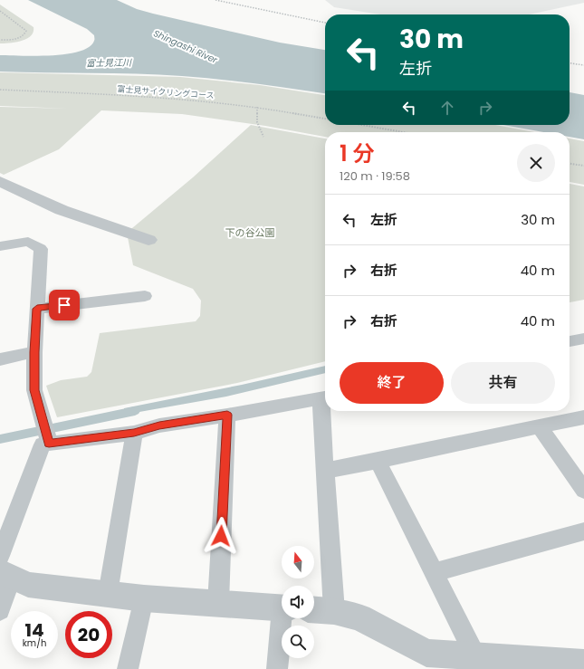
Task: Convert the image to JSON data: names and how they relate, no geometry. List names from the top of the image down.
{
  "streets": {
    "path": ["富士見サイクリングコース"]
  },
  "water": ["Shingashi River", "富士見江川"],
  "parks": ["下の谷公園"],
  "north": "top",
  "page": {
    "turn": ["30 m", "左折"],
    "heading": ["1 分", "120 m · 19:58"],
    "list": [
      {
        "name": "左折",
        "value": "30 m"
      },
      {
        "name": "右折",
        "value": "40 m"
      },
      {
        "name": "右折",
        "value": "40 m"
      }
    ],
    "buttons": ["終了", "共有"],
    "speed": "14 km/h",
    "limit": "20"
  }
}
